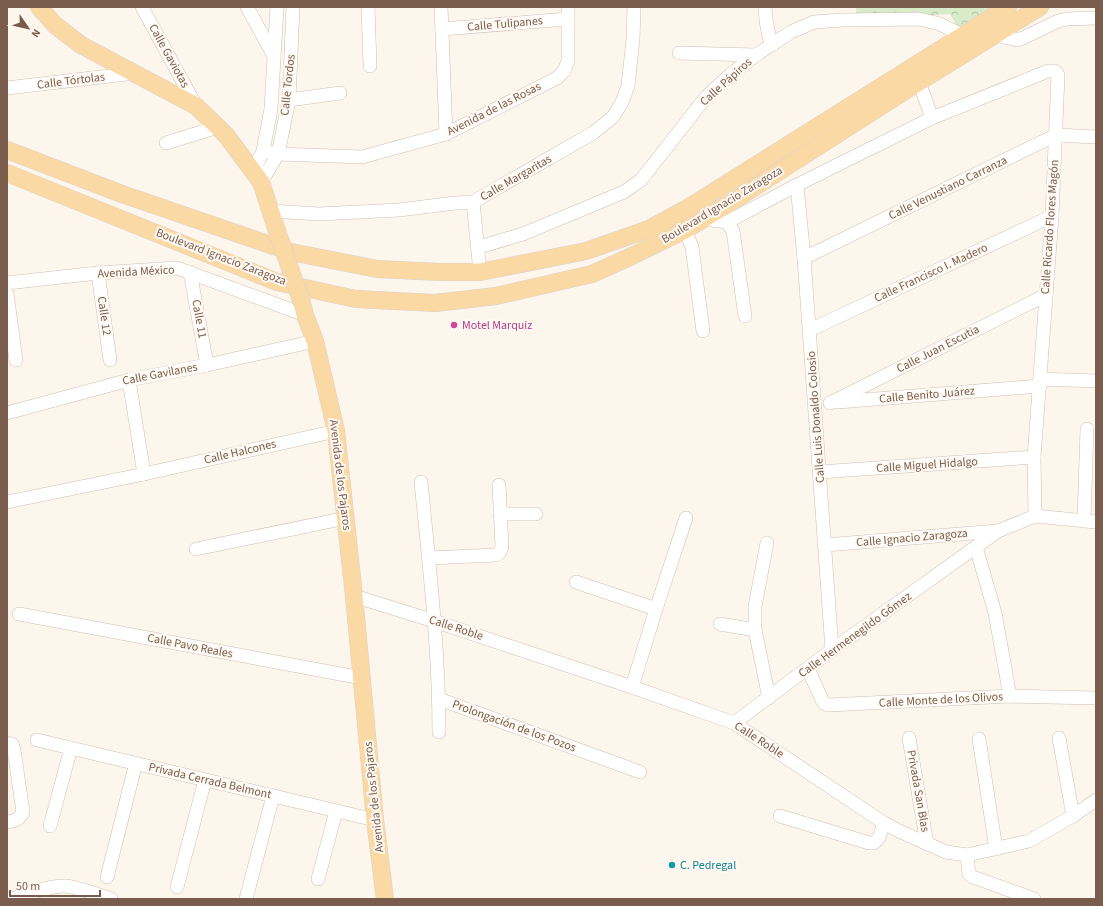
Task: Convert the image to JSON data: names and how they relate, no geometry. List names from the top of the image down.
{
  "streets": {
    "main road": ["Boulevard Ignacio Zaragoza", "Avenida de los Pajaros"],
    "street": [
      "Calle Tulipanes",
      "Calle Gaviotas",
      "Calle Tórtolas",
      "Calle Pápiros",
      "Calle Tordos",
      "Avenida de las Rosas",
      "Calle Margaritas",
      "Calle Venustiano Carranza",
      "Calle Ricardo Flores Magón",
      "Avenida México",
      "Calle Francisco I. Madero",
      "Calle 12",
      "Calle 11",
      "Calle Juan Escutia",
      "Calle Gavilanes",
      "Calle Benito Juárez",
      "Calle Luis Donaldo Colosio",
      "Calle Halcones",
      "Calle Miguel Hidalgo",
      "Calle Ignacio Zaragoza",
      "Calle Roble",
      "Calle Hermenegildo Gómez",
      "Calle Pavo Reales",
      "Calle Monte de los Olivos",
      "Prolongación de los Pozos",
      "Privada Cerrada Belmont",
      "Privada San Blas"
    ]
  },
  "crossings": [
    ["Calle Tulipanes", "Avenida de las Rosas"],
    ["Calle Gaviotas", "Avenida de los Pajaros"],
    ["Calle Tórtolas", "Avenida de los Pajaros"],
    ["Calle Pápiros", "Boulevard Ignacio Zaragoza"],
    ["Calle Tordos", "Avenida de las Rosas"],
    ["Calle Tordos", "Avenida de los Pajaros"],
    ["Calle Margaritas", "Avenida de los Pajaros"],
    ["Calle Venustiano Carranza", "Calle Ricardo Flores Magón"],
    ["Calle Venustiano Carranza", "Calle Luis Donaldo Colosio"],
    ["Calle Ricardo Flores Magón", "Calle Francisco I. Madero"],
    ["Calle Ricardo Flores Magón", "Calle Juan Escutia"],
    ["Calle Ricardo Flores Magón", "Calle Benito Juárez"],
    ["Calle Ricardo Flores Magón", "Calle Luis Donaldo Colosio"],
    ["Calle Ricardo Flores Magón", "Calle Miguel Hidalgo"],
    ["Calle Ricardo Flores Magón", "Calle Hermenegildo Gómez"],
    ["Avenida México", "Calle 12"],
    ["Avenida México", "Calle 11"],
    ["Avenida México", "Avenida de los Pajaros"],
    ["Calle Francisco I. Madero", "Calle Luis Donaldo Colosio"],
    ["Calle 11", "Calle Gavilanes"],
    ["Calle Juan Escutia", "Calle Benito Juárez"],
    ["Calle Gavilanes", "Avenida de los Pajaros"],
    ["Calle Benito Juárez", "Calle Luis Donaldo Colosio"],
    ["Calle Luis Donaldo Colosio", "Calle Miguel Hidalgo"],
    ["Calle Luis Donaldo Colosio", "Calle Ignacio Zaragoza"],
    ["Calle Luis Donaldo Colosio", "Calle Hermenegildo Gómez"],
    ["Calle Halcones", "Avenida de los Pajaros"],
    ["Avenida de los Pajaros", "Calle Roble"],
    ["Avenida de los Pajaros", "Calle Pavo Reales"],
    ["Avenida de los Pajaros", "Privada Cerrada Belmont"],
    ["Calle Ignacio Zaragoza", "Calle Hermenegildo Gómez"],
    ["Calle Roble", "Calle Hermenegildo Gómez"],
    ["Calle Roble", "Prolongación de los Pozos"],
    ["Calle Roble", "Privada San Blas"],
    ["Calle Hermenegildo Gómez", "Calle Monte de los Olivos"]
  ],
  "places": ["Motel Marquiz", "C. Pedregal"],
  "scale_bar": "50 m",
  "north": "bottom right"
}
